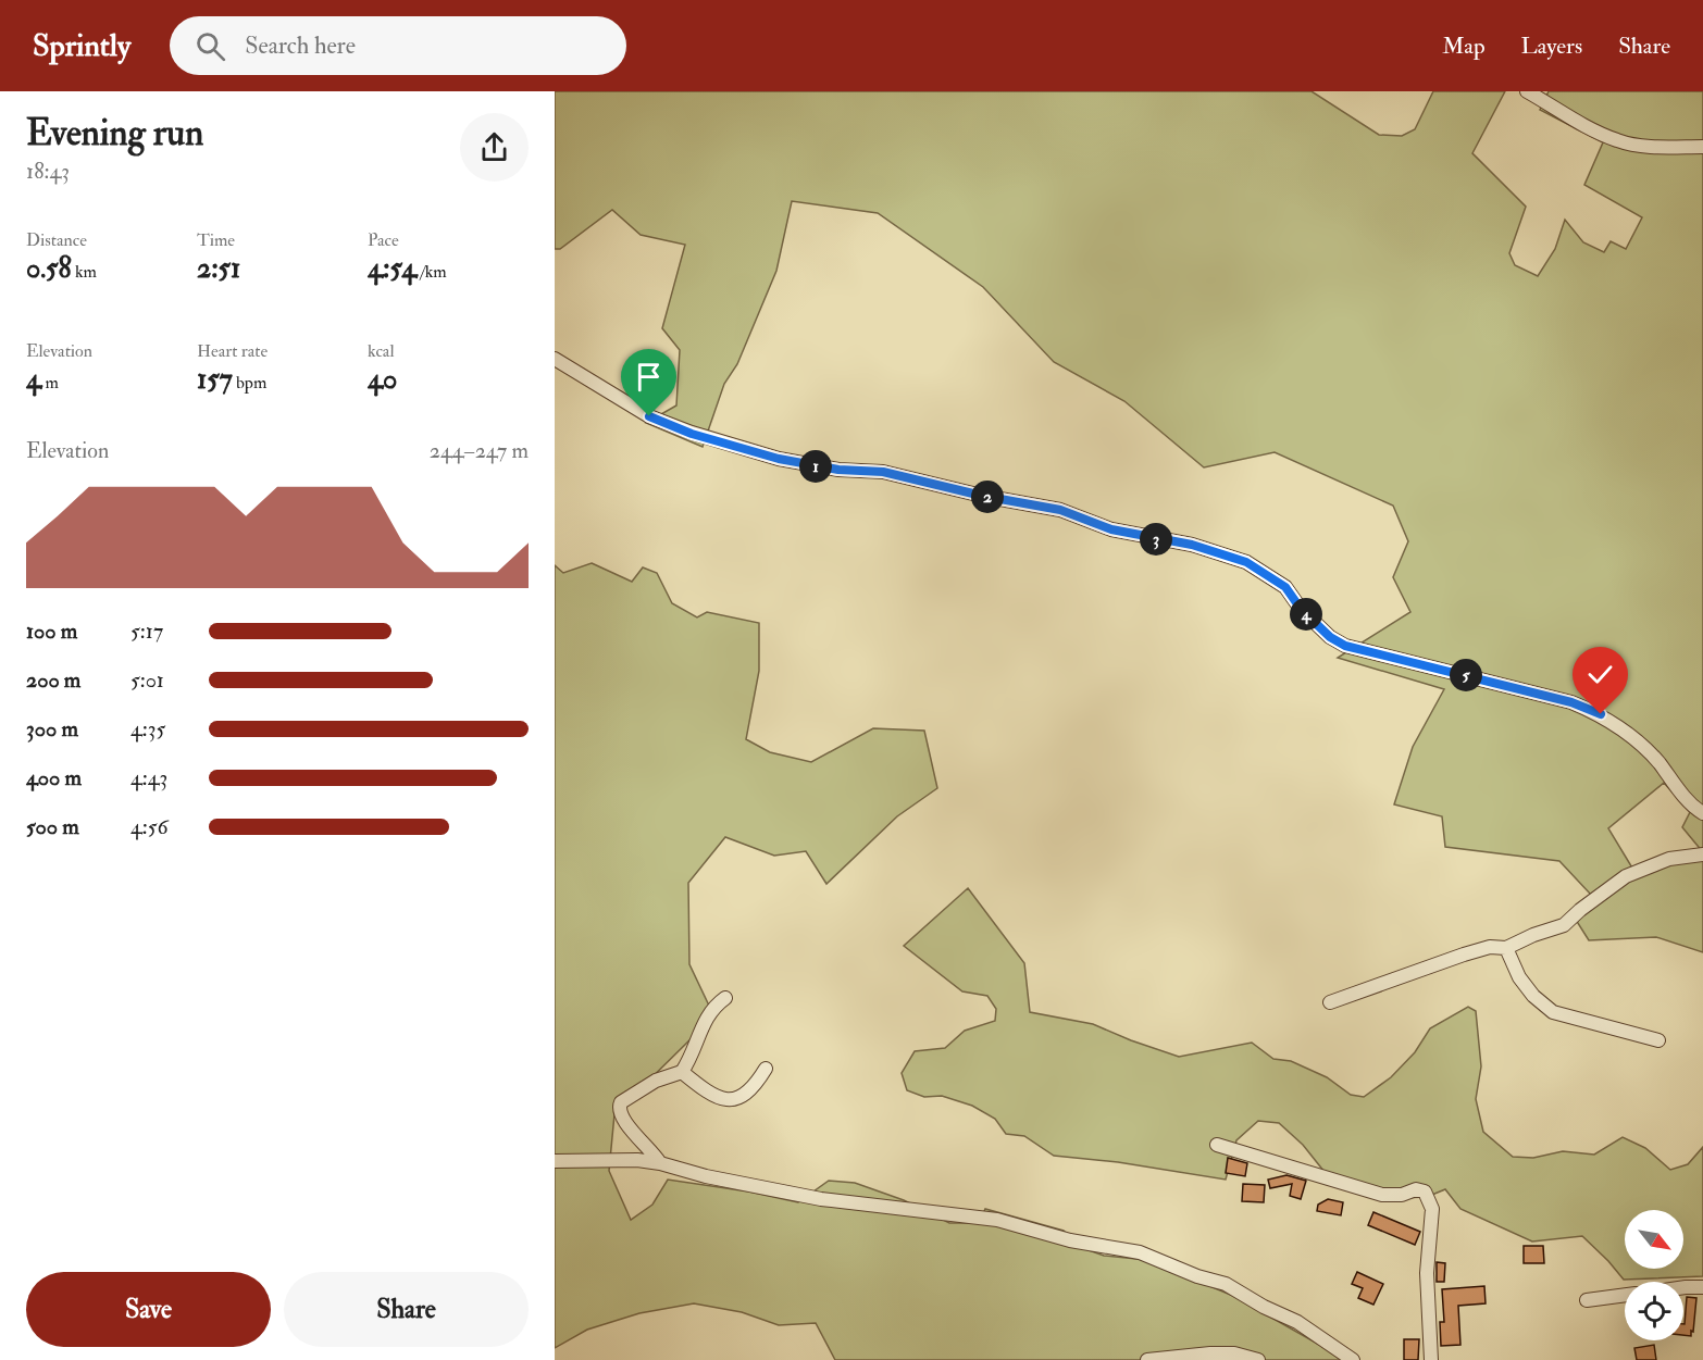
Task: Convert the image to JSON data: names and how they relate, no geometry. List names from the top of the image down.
{
  "north": "bottom right",
  "page": {
    "header": "Sprintly",
    "search": "Search here",
    "nav": ["Map", "Layers", "Share"],
    "heading": ["Evening run", "18:43"],
    "stats": [
      ["Distance", "0.58 km"],
      ["Time", "2:51"],
      ["Pace", "4:54 /km"],
      ["Elevation", "4 m"],
      ["Heart rate", "157 bpm"],
      ["kcal", "40"]
    ],
    "chart": ["Elevation", "244–247 m"],
    "pins": [
      "1",
      "2",
      "3",
      "4",
      "5"
    ],
    "list": [
      {
        "name": "100 m",
        "note": "5:17"
      },
      {
        "name": "200 m",
        "note": "5:01"
      },
      {
        "name": "300 m",
        "note": "4:35"
      },
      {
        "name": "400 m",
        "note": "4:43"
      },
      {
        "name": "500 m",
        "note": "4:56"
      }
    ],
    "buttons": ["Save", "Share"]
  }
}
